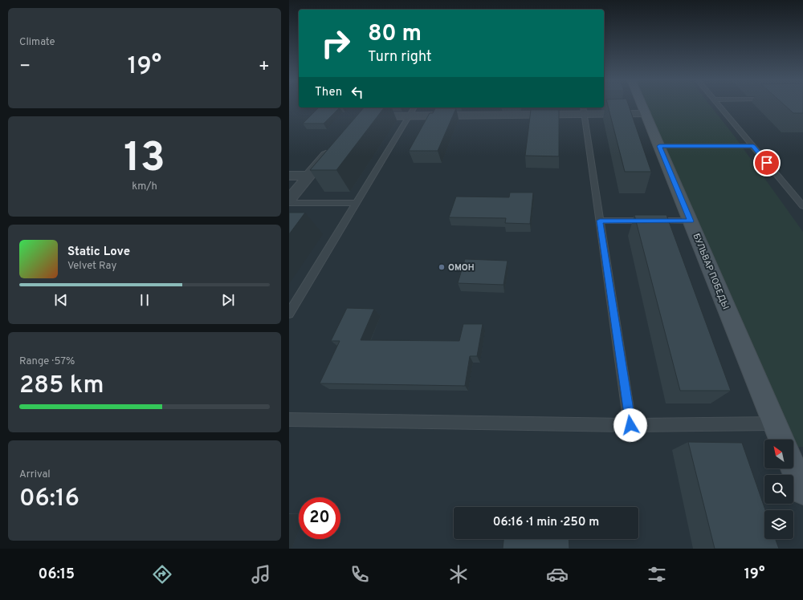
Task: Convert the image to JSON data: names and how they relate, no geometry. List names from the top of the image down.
{
  "streets": {
    "street": ["БУЛЬВАР ПОБЕДЫ"]
  },
  "places": ["ОМОН"],
  "north": "top left",
  "page": {
    "tile": [
      "Climate",
      ["13", "km/h"],
      ["Range · 57%", "285 km"],
      ["Arrival", "06:16"]
    ],
    "turn": ["80 m", "Turn right"],
    "heat": ["−", "19°", "+"],
    "then": "Then",
    "song": ["Static Love", "Velvet Ray"],
    "limit": "20",
    "trip": "06:16 · 1 min · 250 m",
    "tabs": ["06:15", "19°"]
  }
}
